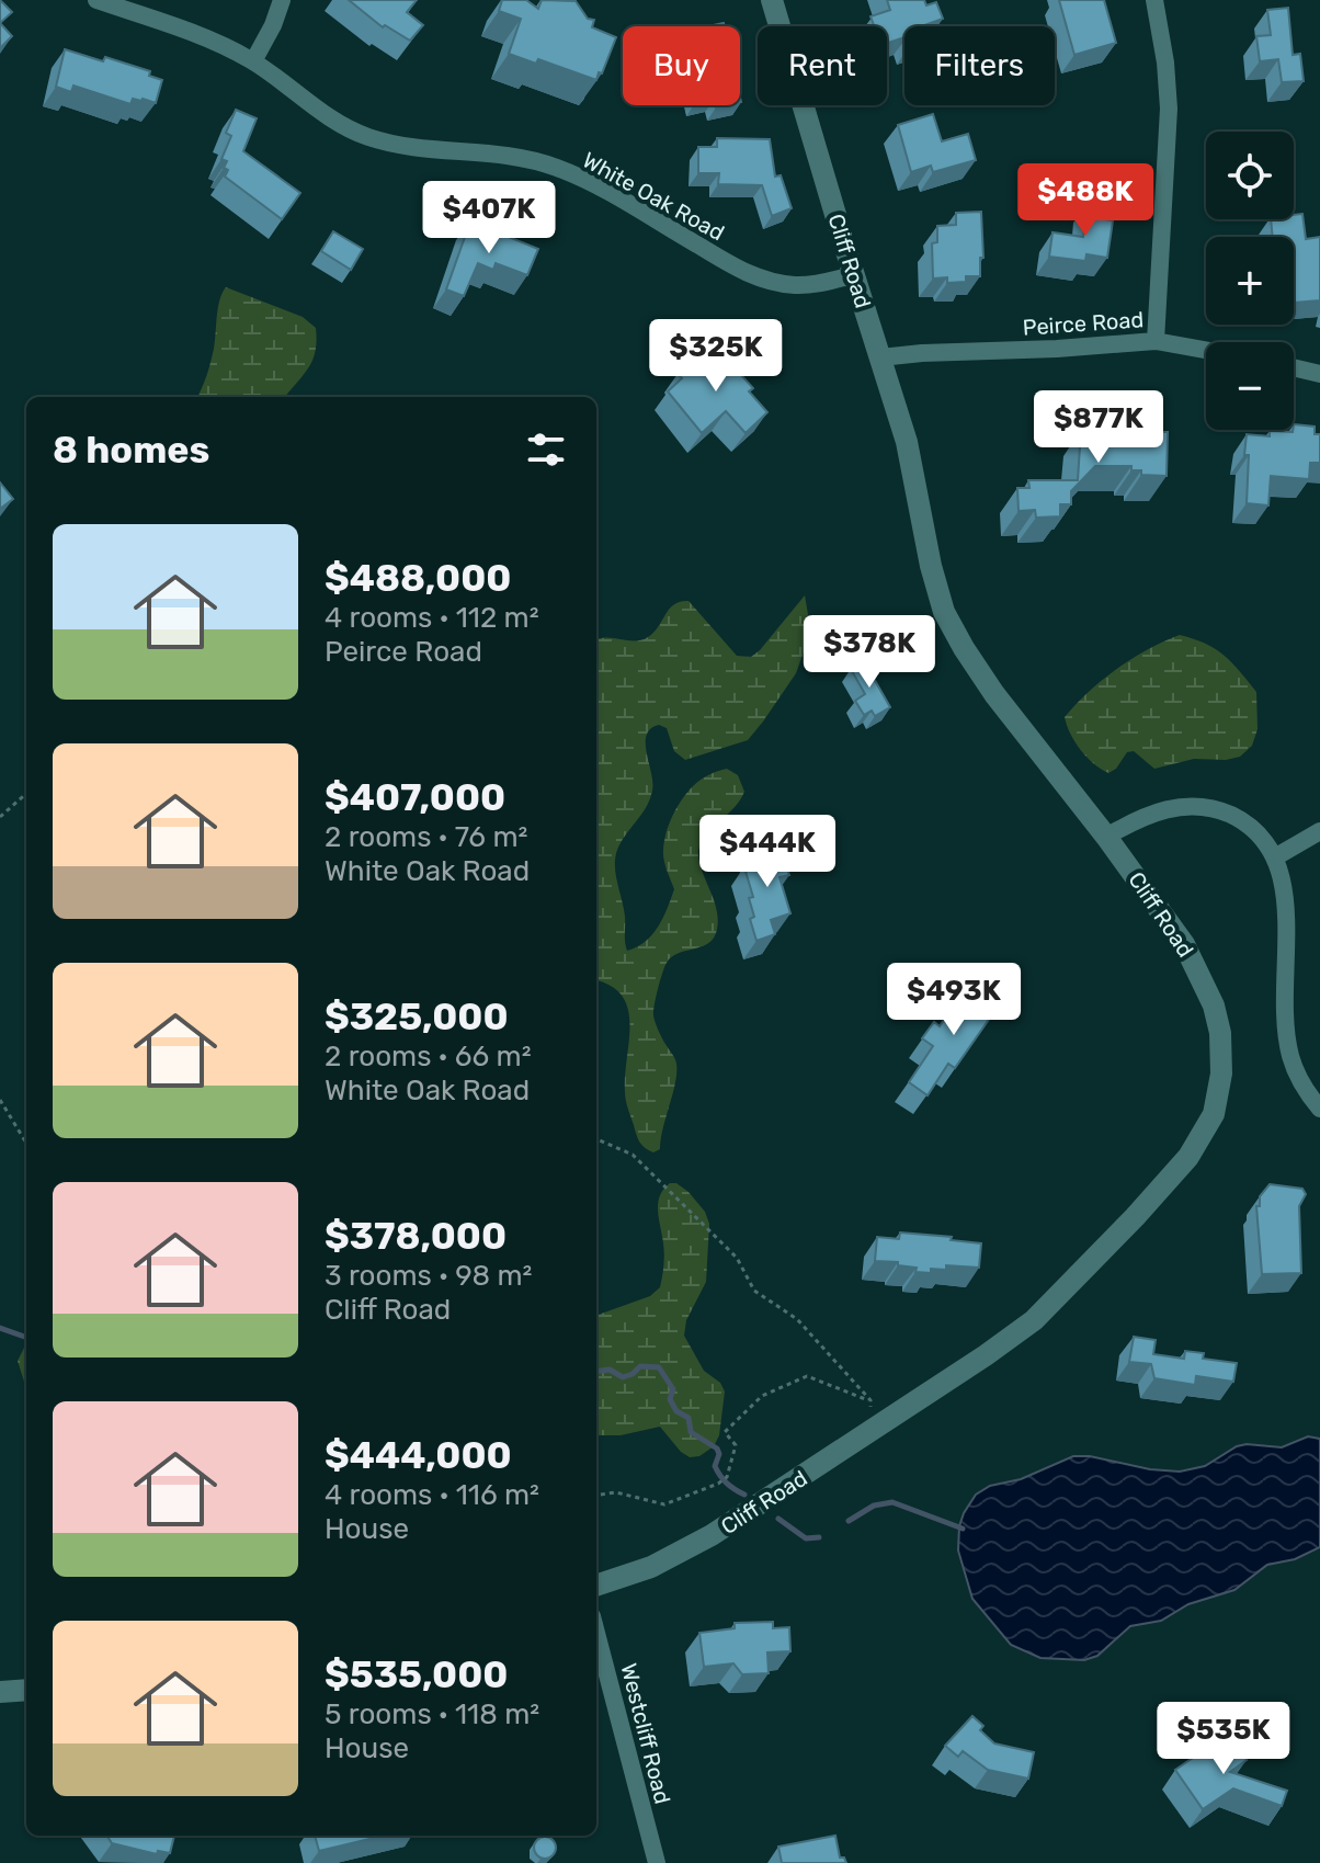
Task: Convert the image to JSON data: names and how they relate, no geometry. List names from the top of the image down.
{
  "streets": {
    "street": [
      "White Oak Road",
      "Cliff Road",
      "Peirce Road",
      "Westcliff Road"
    ]
  },
  "crossings": [
    ["White Oak Road", "Cliff Road"],
    ["Cliff Road", "Peirce Road"]
  ],
  "page": {
    "chip": ["Buy", "Rent", "Filters"],
    "map_buttons": ["+", "−"],
    "price": [
      "$488K",
      "$407K",
      "$325K",
      "$877K",
      "$378K",
      "$444K",
      "$493K",
      "$535K"
    ],
    "heading": "8 homes",
    "list": [
      {
        "name": "$488,000",
        "note": "4 rooms · 112 m² · Peirce Road"
      },
      {
        "name": "$407,000",
        "note": "2 rooms · 76 m² · White Oak Road"
      },
      {
        "name": "$325,000",
        "note": "2 rooms · 66 m² · White Oak Road"
      },
      {
        "name": "$378,000",
        "note": "3 rooms · 98 m² · Cliff Road"
      },
      {
        "name": "$444,000",
        "note": "4 rooms · 116 m² · House"
      },
      {
        "name": "$535,000",
        "note": "5 rooms · 118 m² · House"
      }
    ]
  }
}
